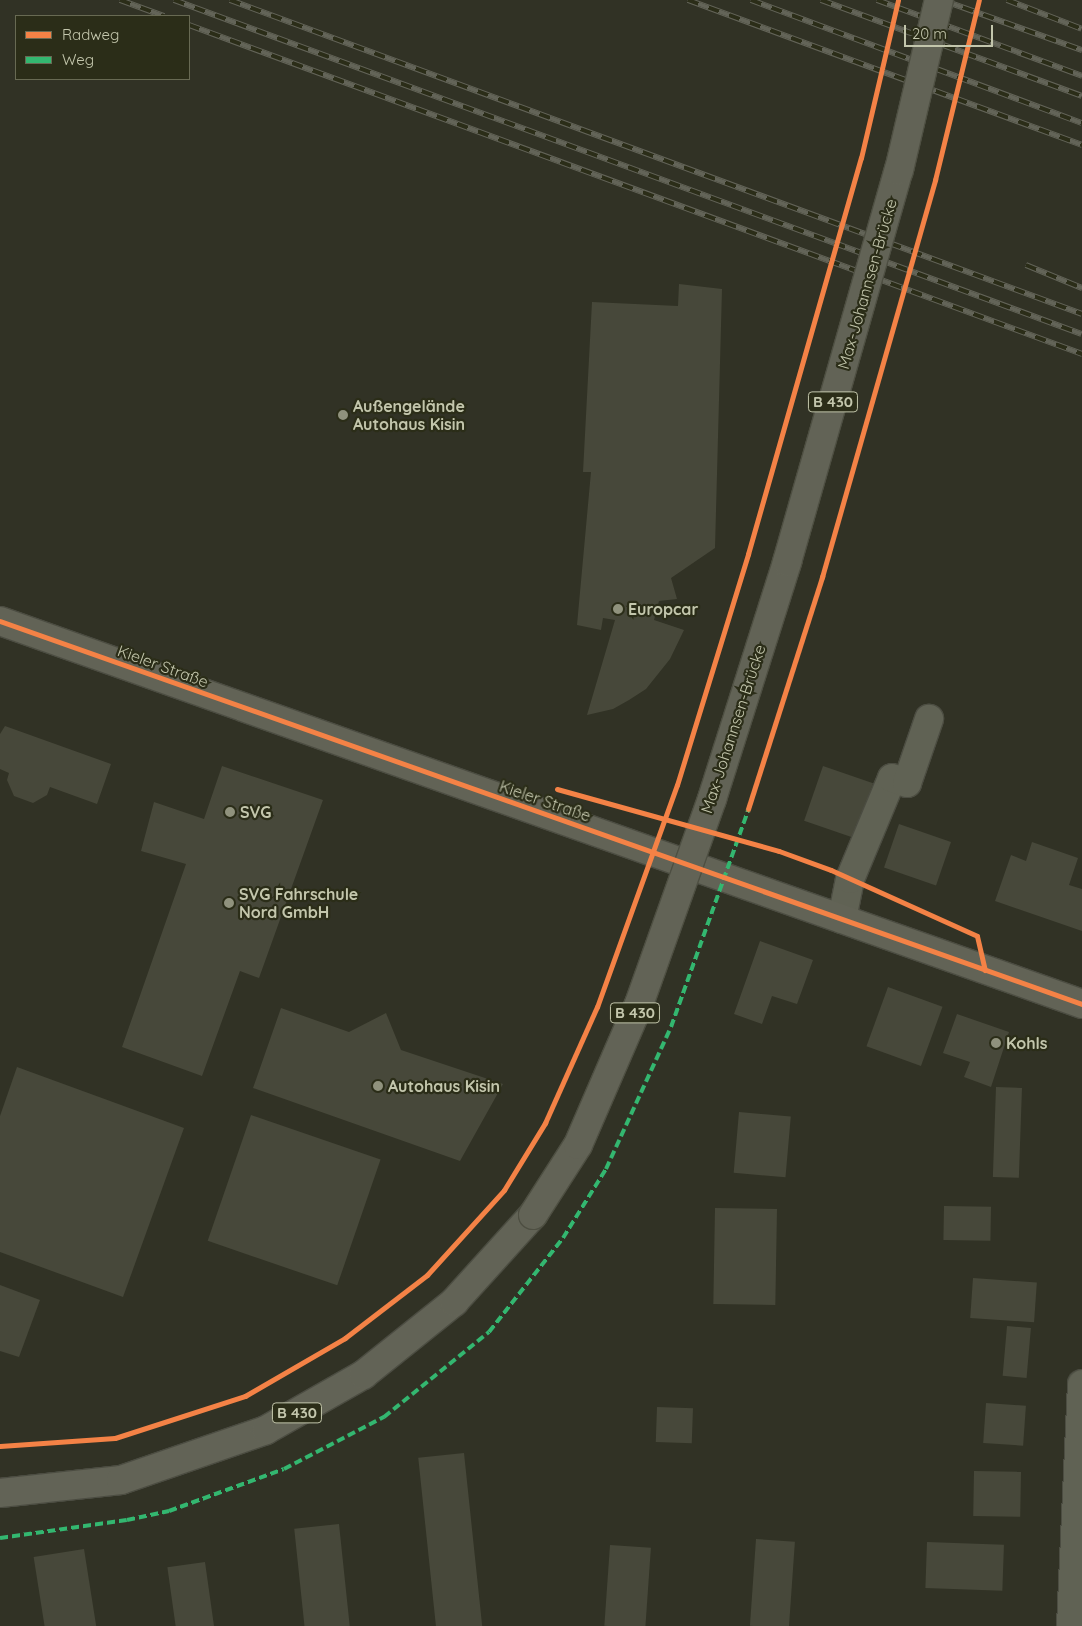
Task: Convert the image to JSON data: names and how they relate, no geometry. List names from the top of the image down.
{
  "streets": {
    "main road": ["Max-Johannsen-Brücke", "B 430", "Kieler Straße"]
  },
  "places": [
    "Außengelände Autohaus Kisin",
    "Europcar",
    "SVG",
    "SVG Fahrschule Nord GmbH",
    "Kohls",
    "Autohaus Kisin"
  ],
  "legend": ["Radweg", "Weg"],
  "scale_bar": "20 m"
}
